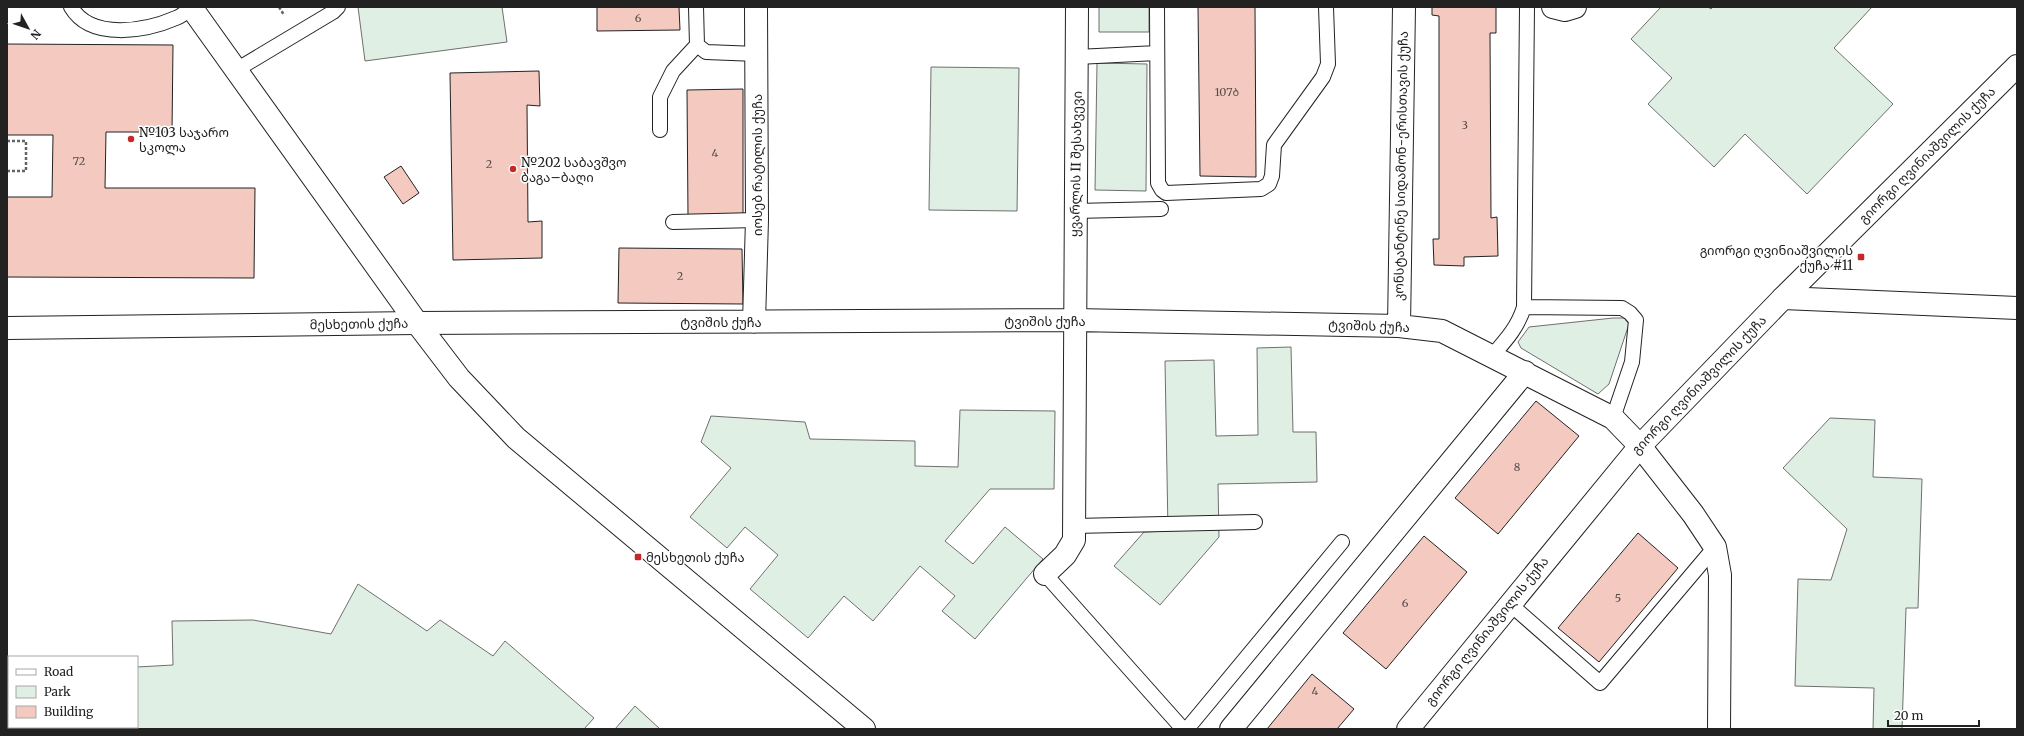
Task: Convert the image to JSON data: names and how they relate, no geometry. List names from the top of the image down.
{
  "streets": {
    "street": [
      "გიორგი ღვინიაშვილის ქუჩა",
      "ყვარლის II შესახვევი",
      "იოსებ რატილის ქუჩა",
      "კონსტანტინე სიდამონ-ერისთავის ქუჩა",
      "ტვიშის ქუჩა",
      "მესხეთის ქუჩა"
    ]
  },
  "crossings": [
    ["გიორგი ღვინიაშვილის ქუჩა", "ტვიშის ქუჩა"],
    ["ყვარლის II შესახვევი", "ტვიშის ქუჩა"],
    ["იოსებ რატილის ქუჩა", "ტვიშის ქუჩა"],
    ["კონსტანტინე სიდამონ-ერისთავის ქუჩა", "ტვიშის ქუჩა"],
    ["ტვიშის ქუჩა", "მესხეთის ქუჩა"]
  ],
  "places": {
    "other": ["№103 საჯარო სკოლა", "№202 საბავშვო ბაგა–ბაღი"],
    "transit": ["გიორგი ღვინიაშვილის ქუჩა #11", "მესხეთის ქუჩა"]
  },
  "house_numbers": [
    "6",
    "107ბ",
    "3",
    "4",
    "72",
    "2",
    "2",
    "8",
    "5",
    "6",
    "4"
  ],
  "legend": ["Road", "Park", "Building"],
  "scale_bar": "20 m",
  "north": "bottom right"
}
